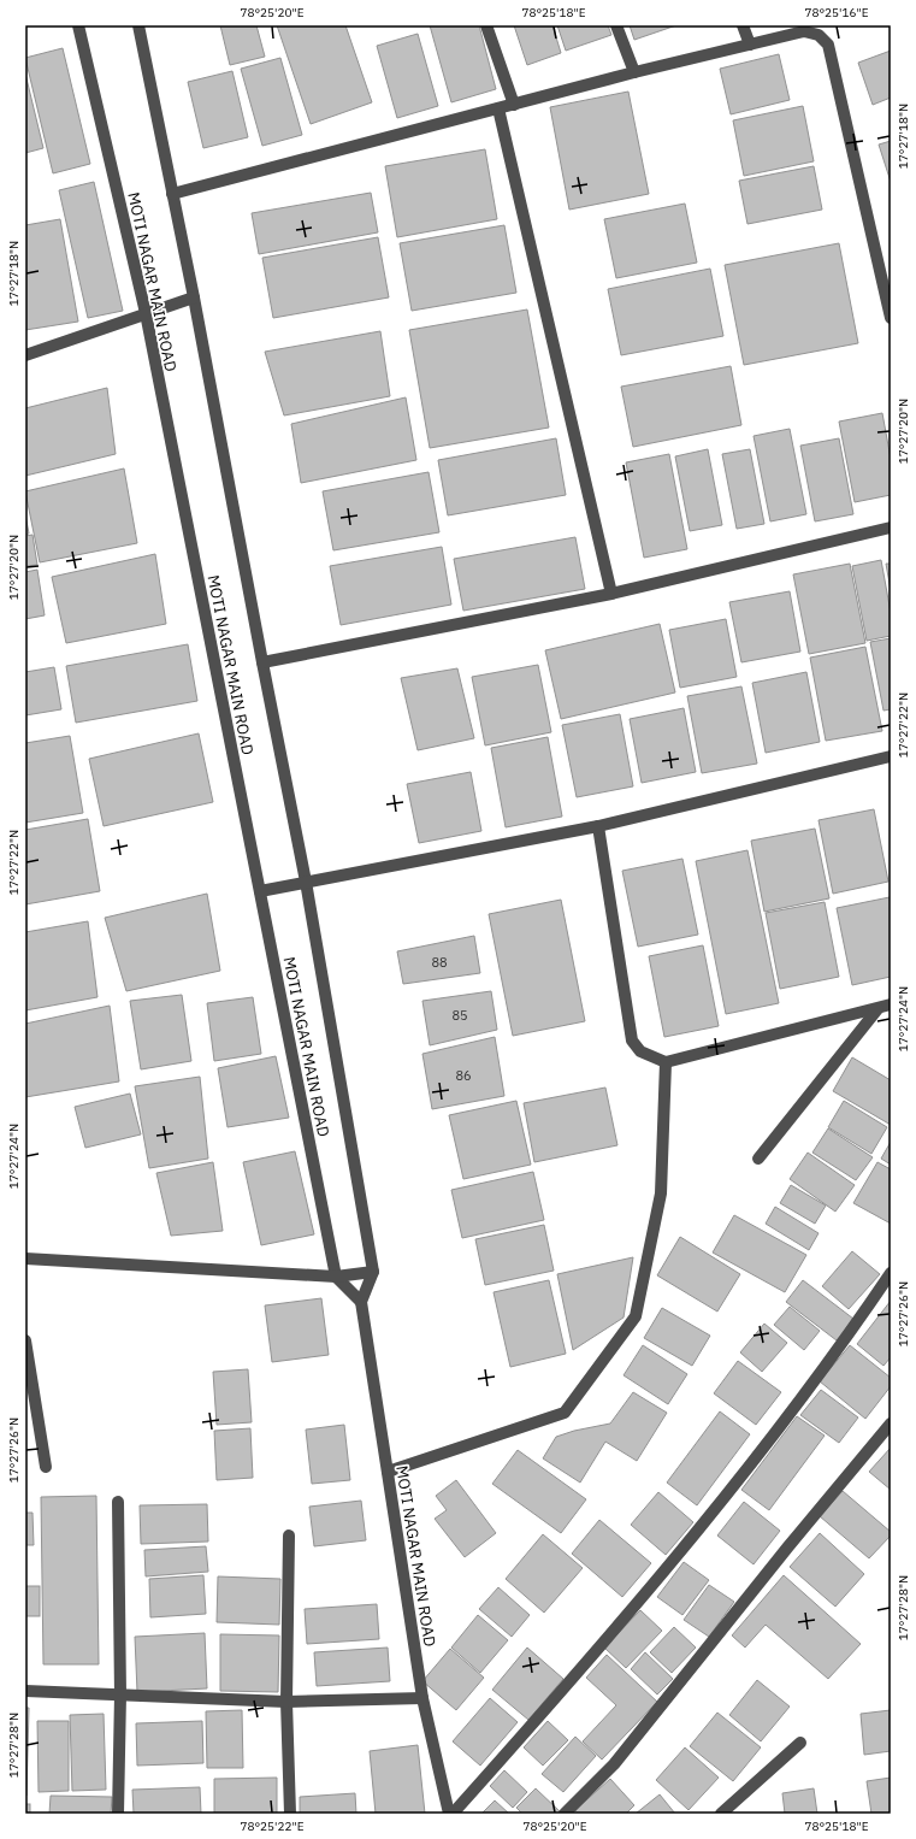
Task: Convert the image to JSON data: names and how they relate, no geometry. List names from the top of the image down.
{
  "streets": {
    "street": ["MOTI NAGAR MAIN ROAD"]
  },
  "house_numbers": ["88", "85", "86"],
  "coordinates": [
    "78°25'20\"E",
    "78°25'18\"E",
    "78°25'16\"E",
    "17°27'18\"N",
    "17°27'20\"N",
    "17°27'22\"N",
    "17°27'24\"N",
    "17°27'26\"N",
    "17°27'28\"N",
    "78°25'22\"E"
  ]
}
